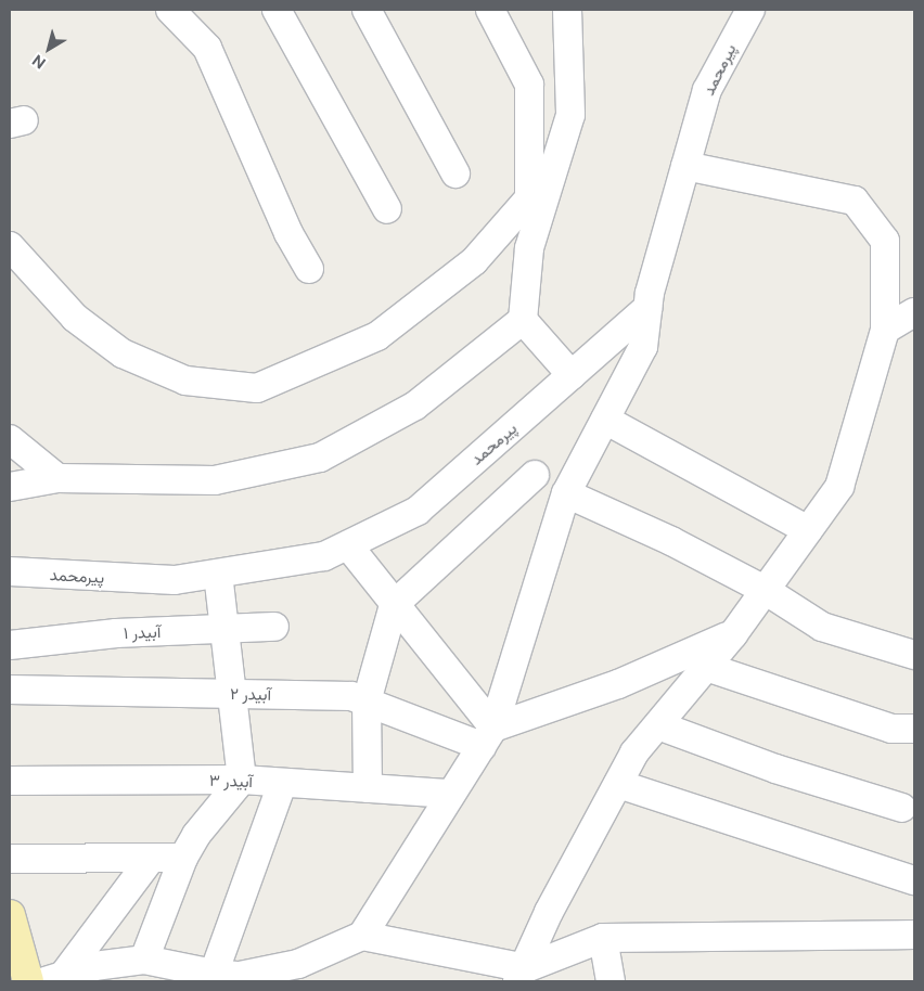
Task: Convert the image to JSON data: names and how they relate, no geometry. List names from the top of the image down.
{
  "streets": {
    "street": [
      "پیرمحمد",
      "آبیدر ۱",
      "آبیدر ۲",
      "آبیدر ۳"
    ]
  },
  "north": "bottom left"
}
